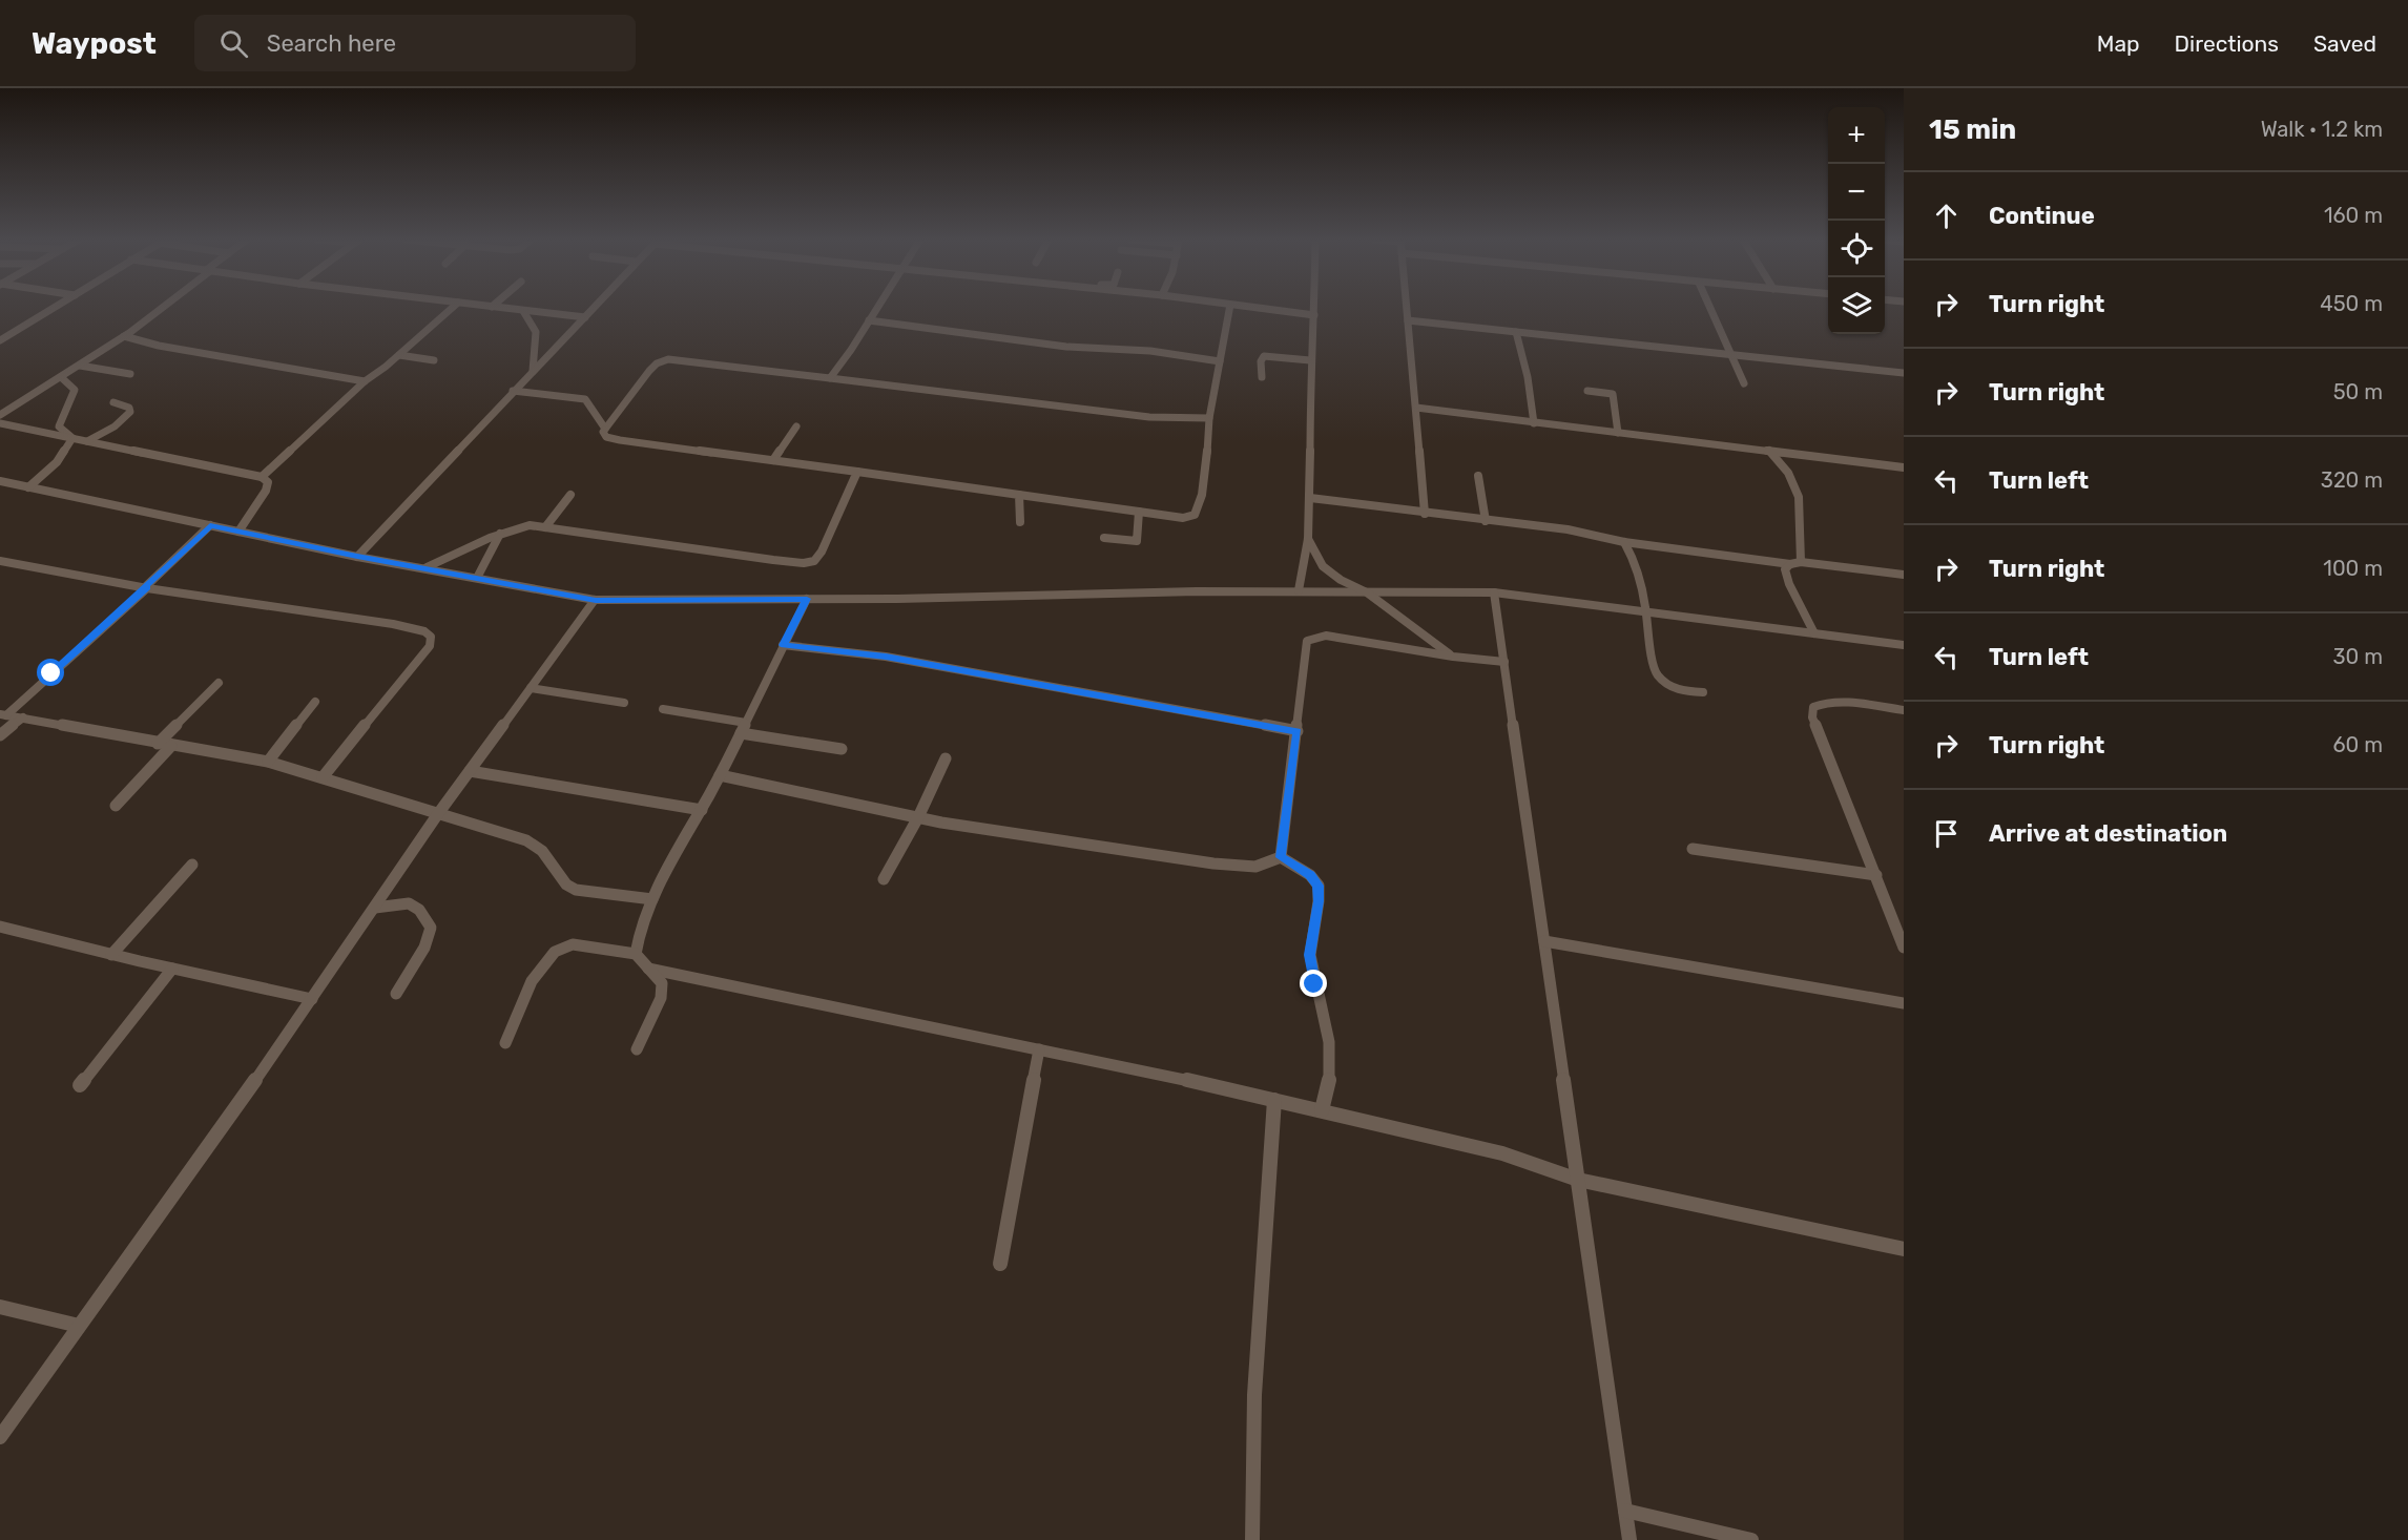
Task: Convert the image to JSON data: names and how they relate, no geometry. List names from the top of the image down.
{
  "page": {
    "header": "Waypost",
    "search": "Search here",
    "nav": ["Map", "Directions", "Saved"],
    "heading": ["15 min", "Walk · 1.2 km"],
    "map_buttons": ["+", "−"],
    "list": [
      ["Continue", "160 m"],
      ["Turn right", "450 m"],
      ["Turn right", "50 m"],
      ["Turn left", "320 m"],
      ["Turn right", "100 m"],
      ["Turn left", "30 m"],
      ["Turn right", "60 m"],
      "Arrive at destination"
    ]
  }
}
